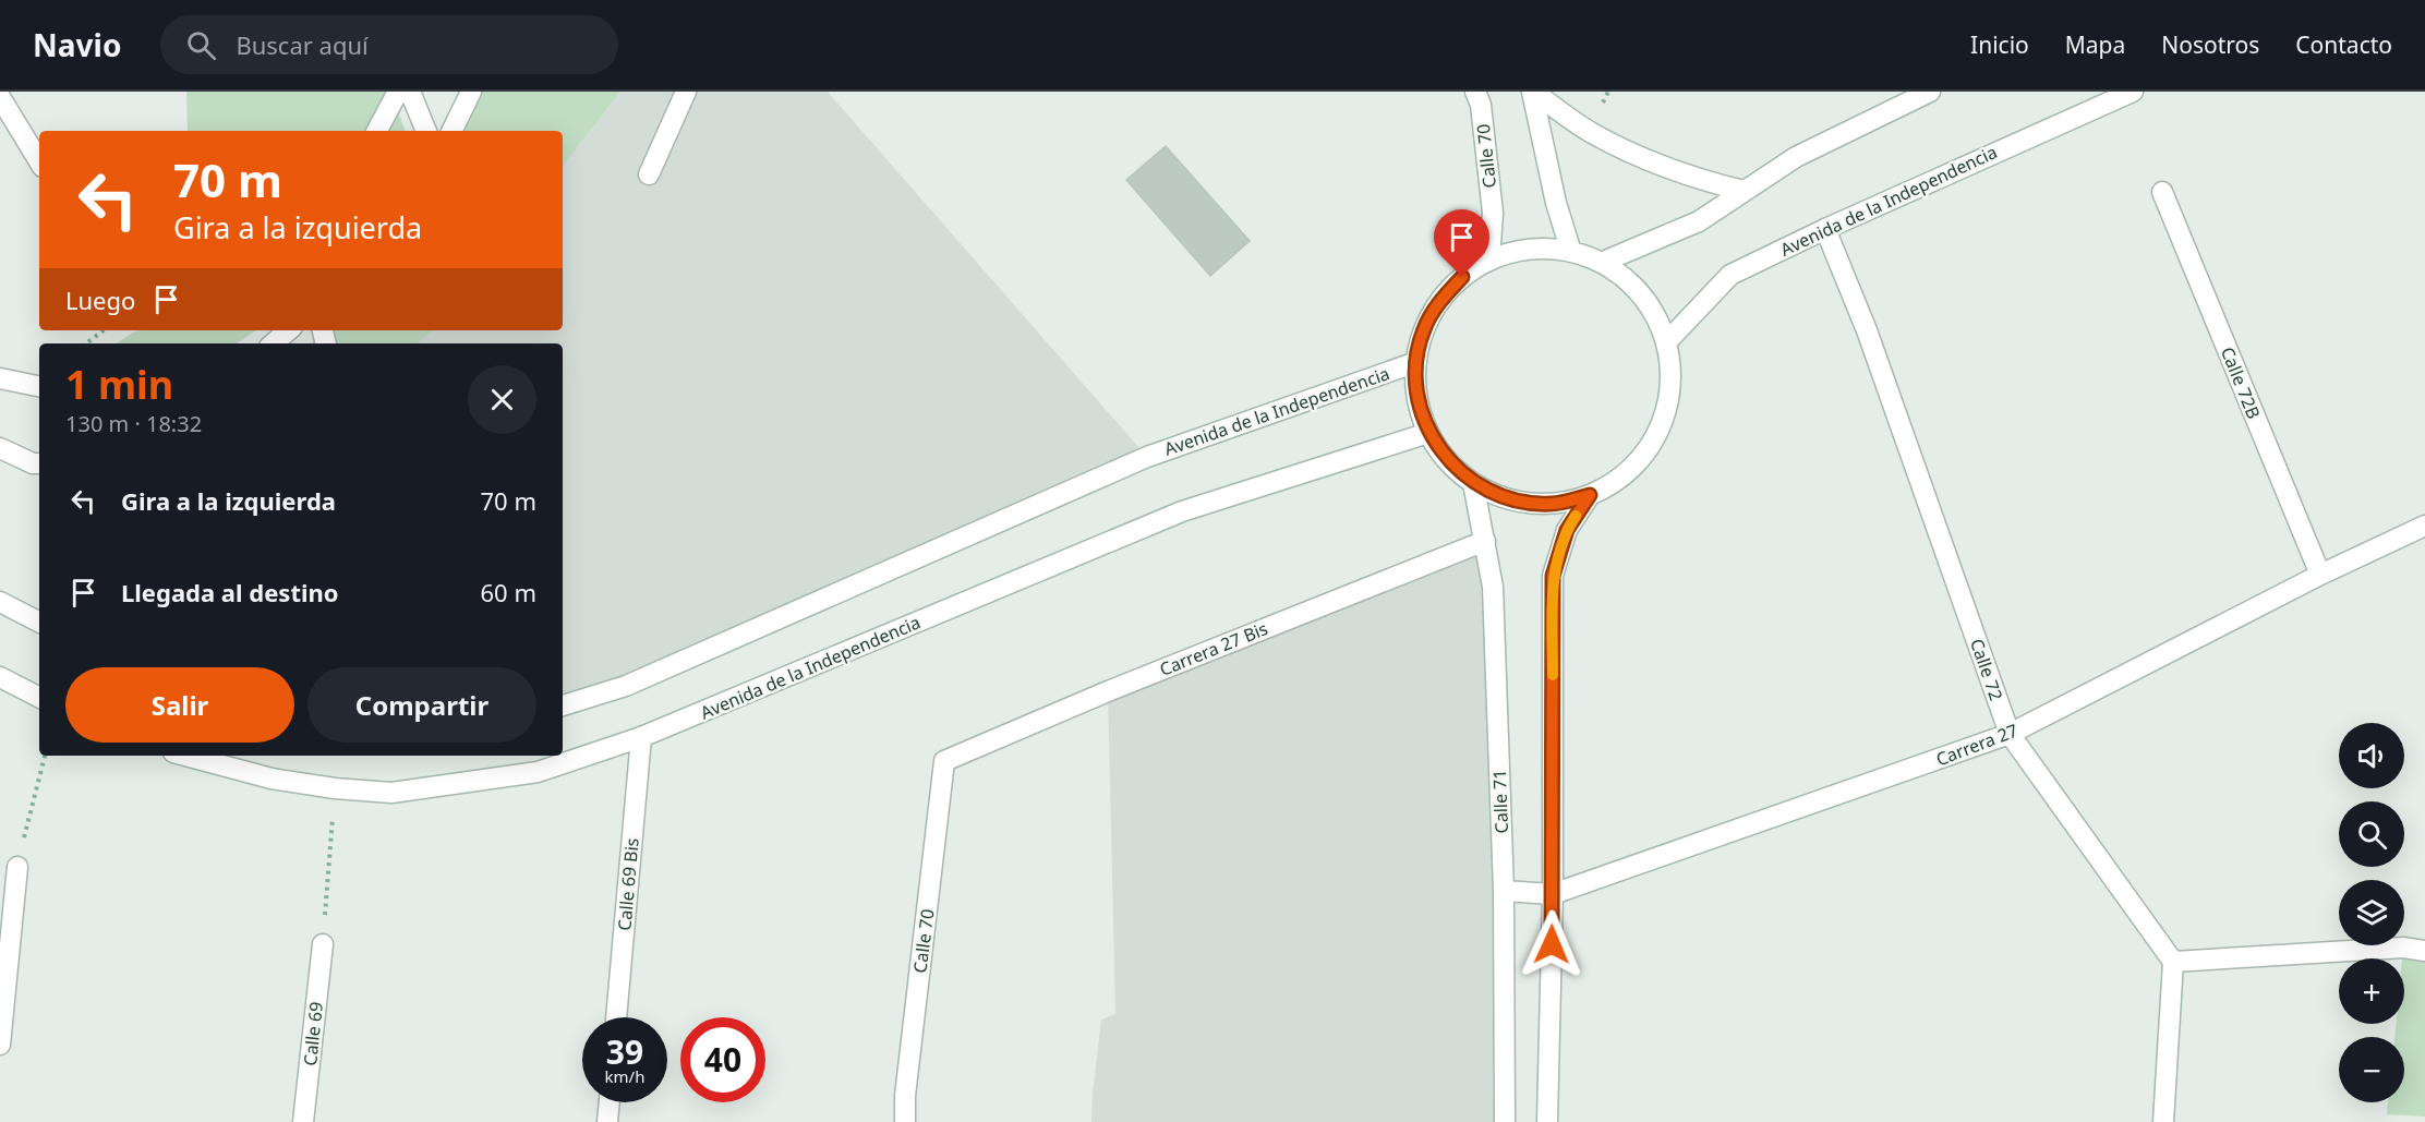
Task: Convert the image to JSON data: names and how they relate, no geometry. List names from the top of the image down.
{
  "streets": {
    "street": [
      "Calle 70",
      "Avenida de la Independencia",
      "Calle 72B",
      "Carrera 27 Bis",
      "Calle 72",
      "Carrera 27",
      "Calle 71",
      "Calle 69 Bis",
      "Calle 69"
    ]
  },
  "crossings": [
    ["Calle 70", "Carrera 27 Bis"],
    ["Avenida de la Independencia", "Calle 72"],
    ["Avenida de la Independencia", "Calle 69 Bis"],
    ["Calle 72B", "Carrera 27"],
    ["Carrera 27 Bis", "Calle 71"],
    ["Calle 72", "Carrera 27"],
    ["Carrera 27", "Calle 71"]
  ],
  "page": {
    "header": "Navio",
    "search": "Buscar aquí",
    "nav": [
      "Inicio",
      "Mapa",
      "Nosotros",
      "Contacto"
    ],
    "turn": ["70 m", "Gira a la izquierda"],
    "then": "Luego",
    "heading": ["1 min", "130 m · 18:32"],
    "list": [
      {
        "name": "Gira a la izquierda",
        "value": "70 m"
      },
      {
        "name": "Llegada al destino",
        "value": "60 m"
      }
    ],
    "buttons": ["Salir", "Compartir"],
    "map_buttons": ["+", "−"],
    "speed": "39 km/h",
    "limit": "40"
  }
}
